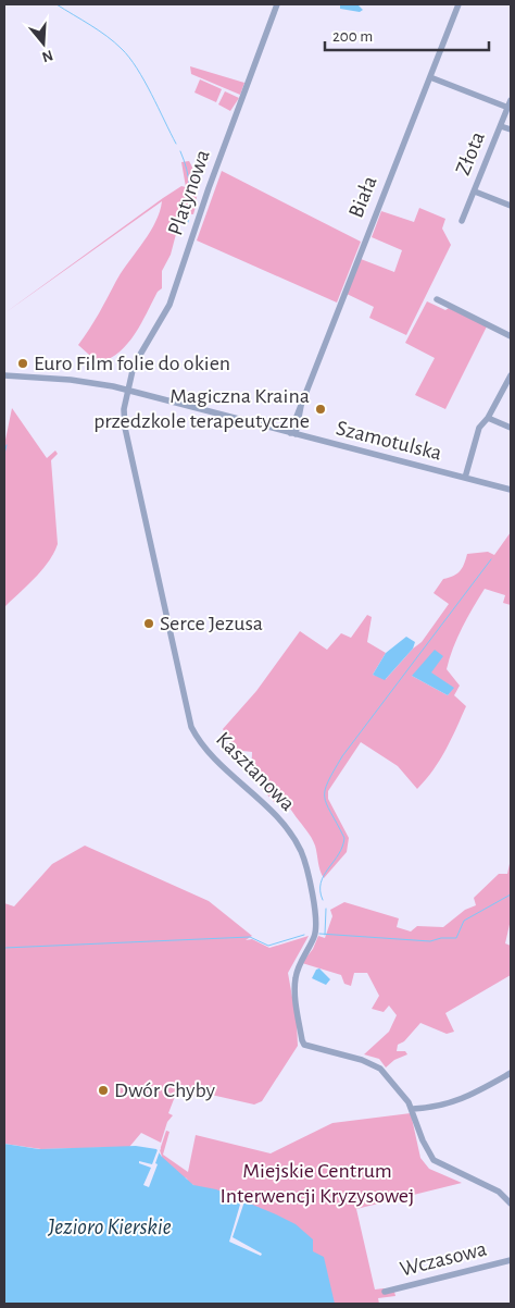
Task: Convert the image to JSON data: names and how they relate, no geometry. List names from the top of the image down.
{
  "streets": {
    "street": [
      "Złota",
      "Platynowa",
      "Biała",
      "Szamotulska",
      "Kasztanowa",
      "Wczasowa"
    ]
  },
  "crossings": [
    ["Platynowa", "Szamotulska"],
    ["Platynowa", "Kasztanowa"],
    ["Biała", "Szamotulska"],
    ["Szamotulska", "Kasztanowa"]
  ],
  "water": ["Jezioro Kierskie"],
  "parks": ["Miejskie Centrum Interwencji Kryzysowej"],
  "places": [
    "Euro Film folie do okien",
    "Magiczna Kraina przedzkole terapeutyczne",
    "Serce Jezusa",
    "Dwór Chyby"
  ],
  "scale_bar": "200 m",
  "north": "bottom"
}
